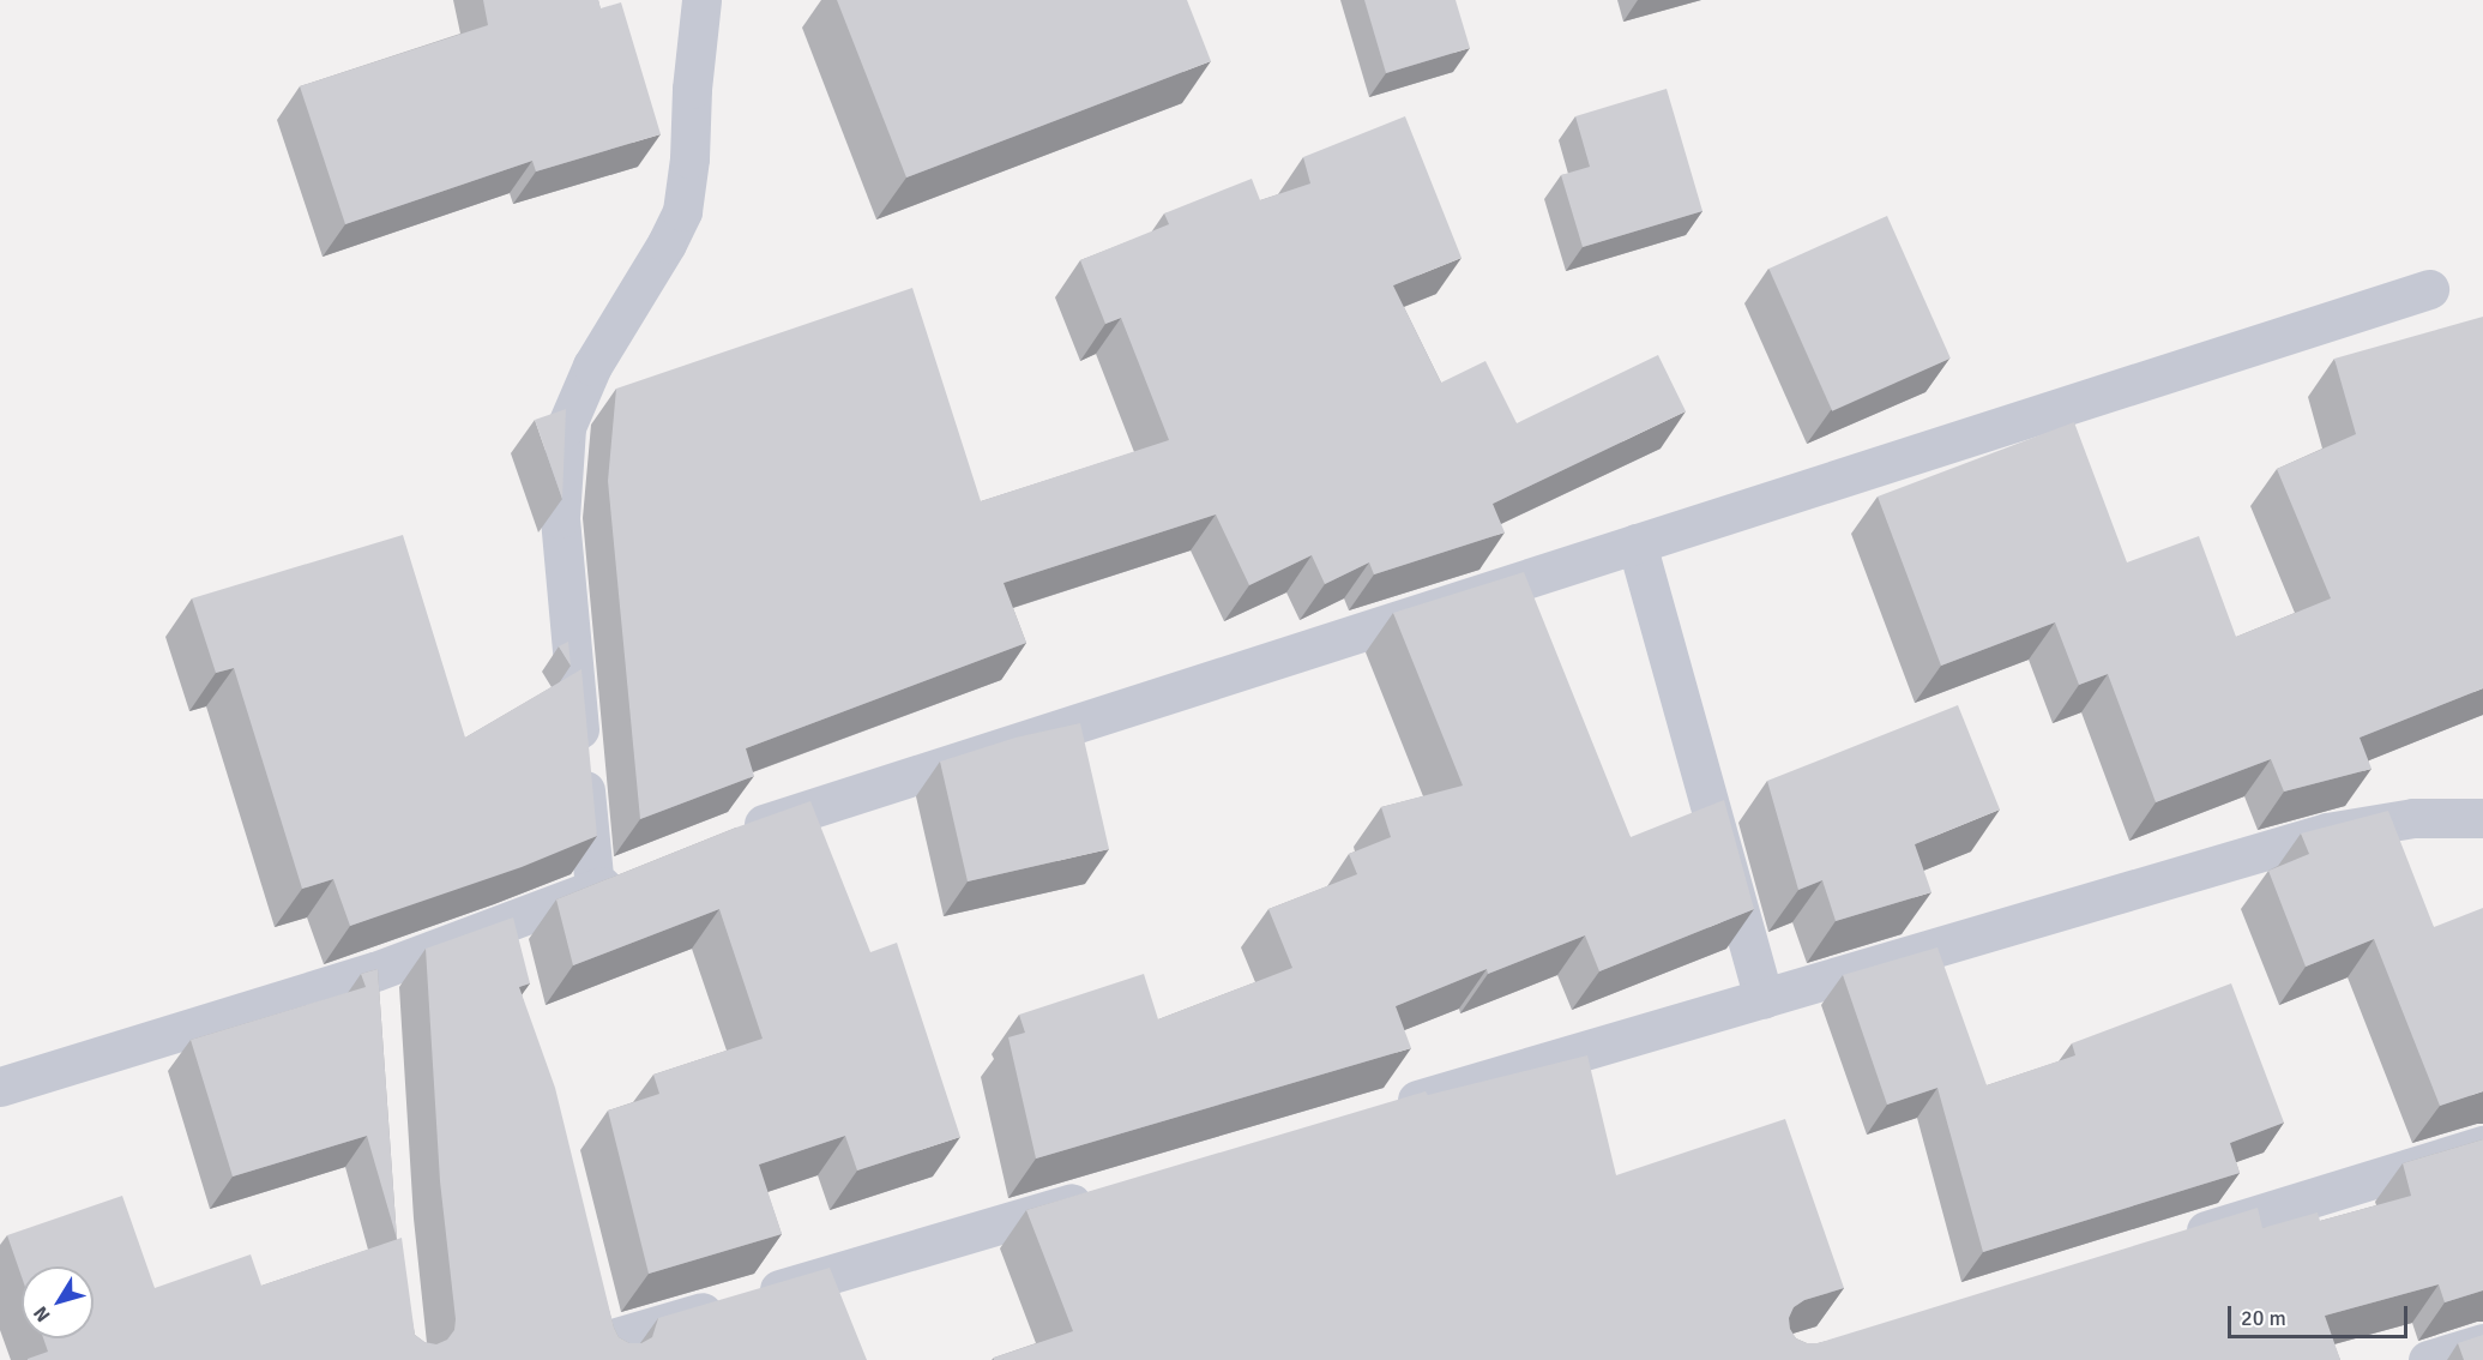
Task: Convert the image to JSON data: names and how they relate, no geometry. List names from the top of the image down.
{
  "scale_bar": "20 m",
  "north": "bottom left"
}
